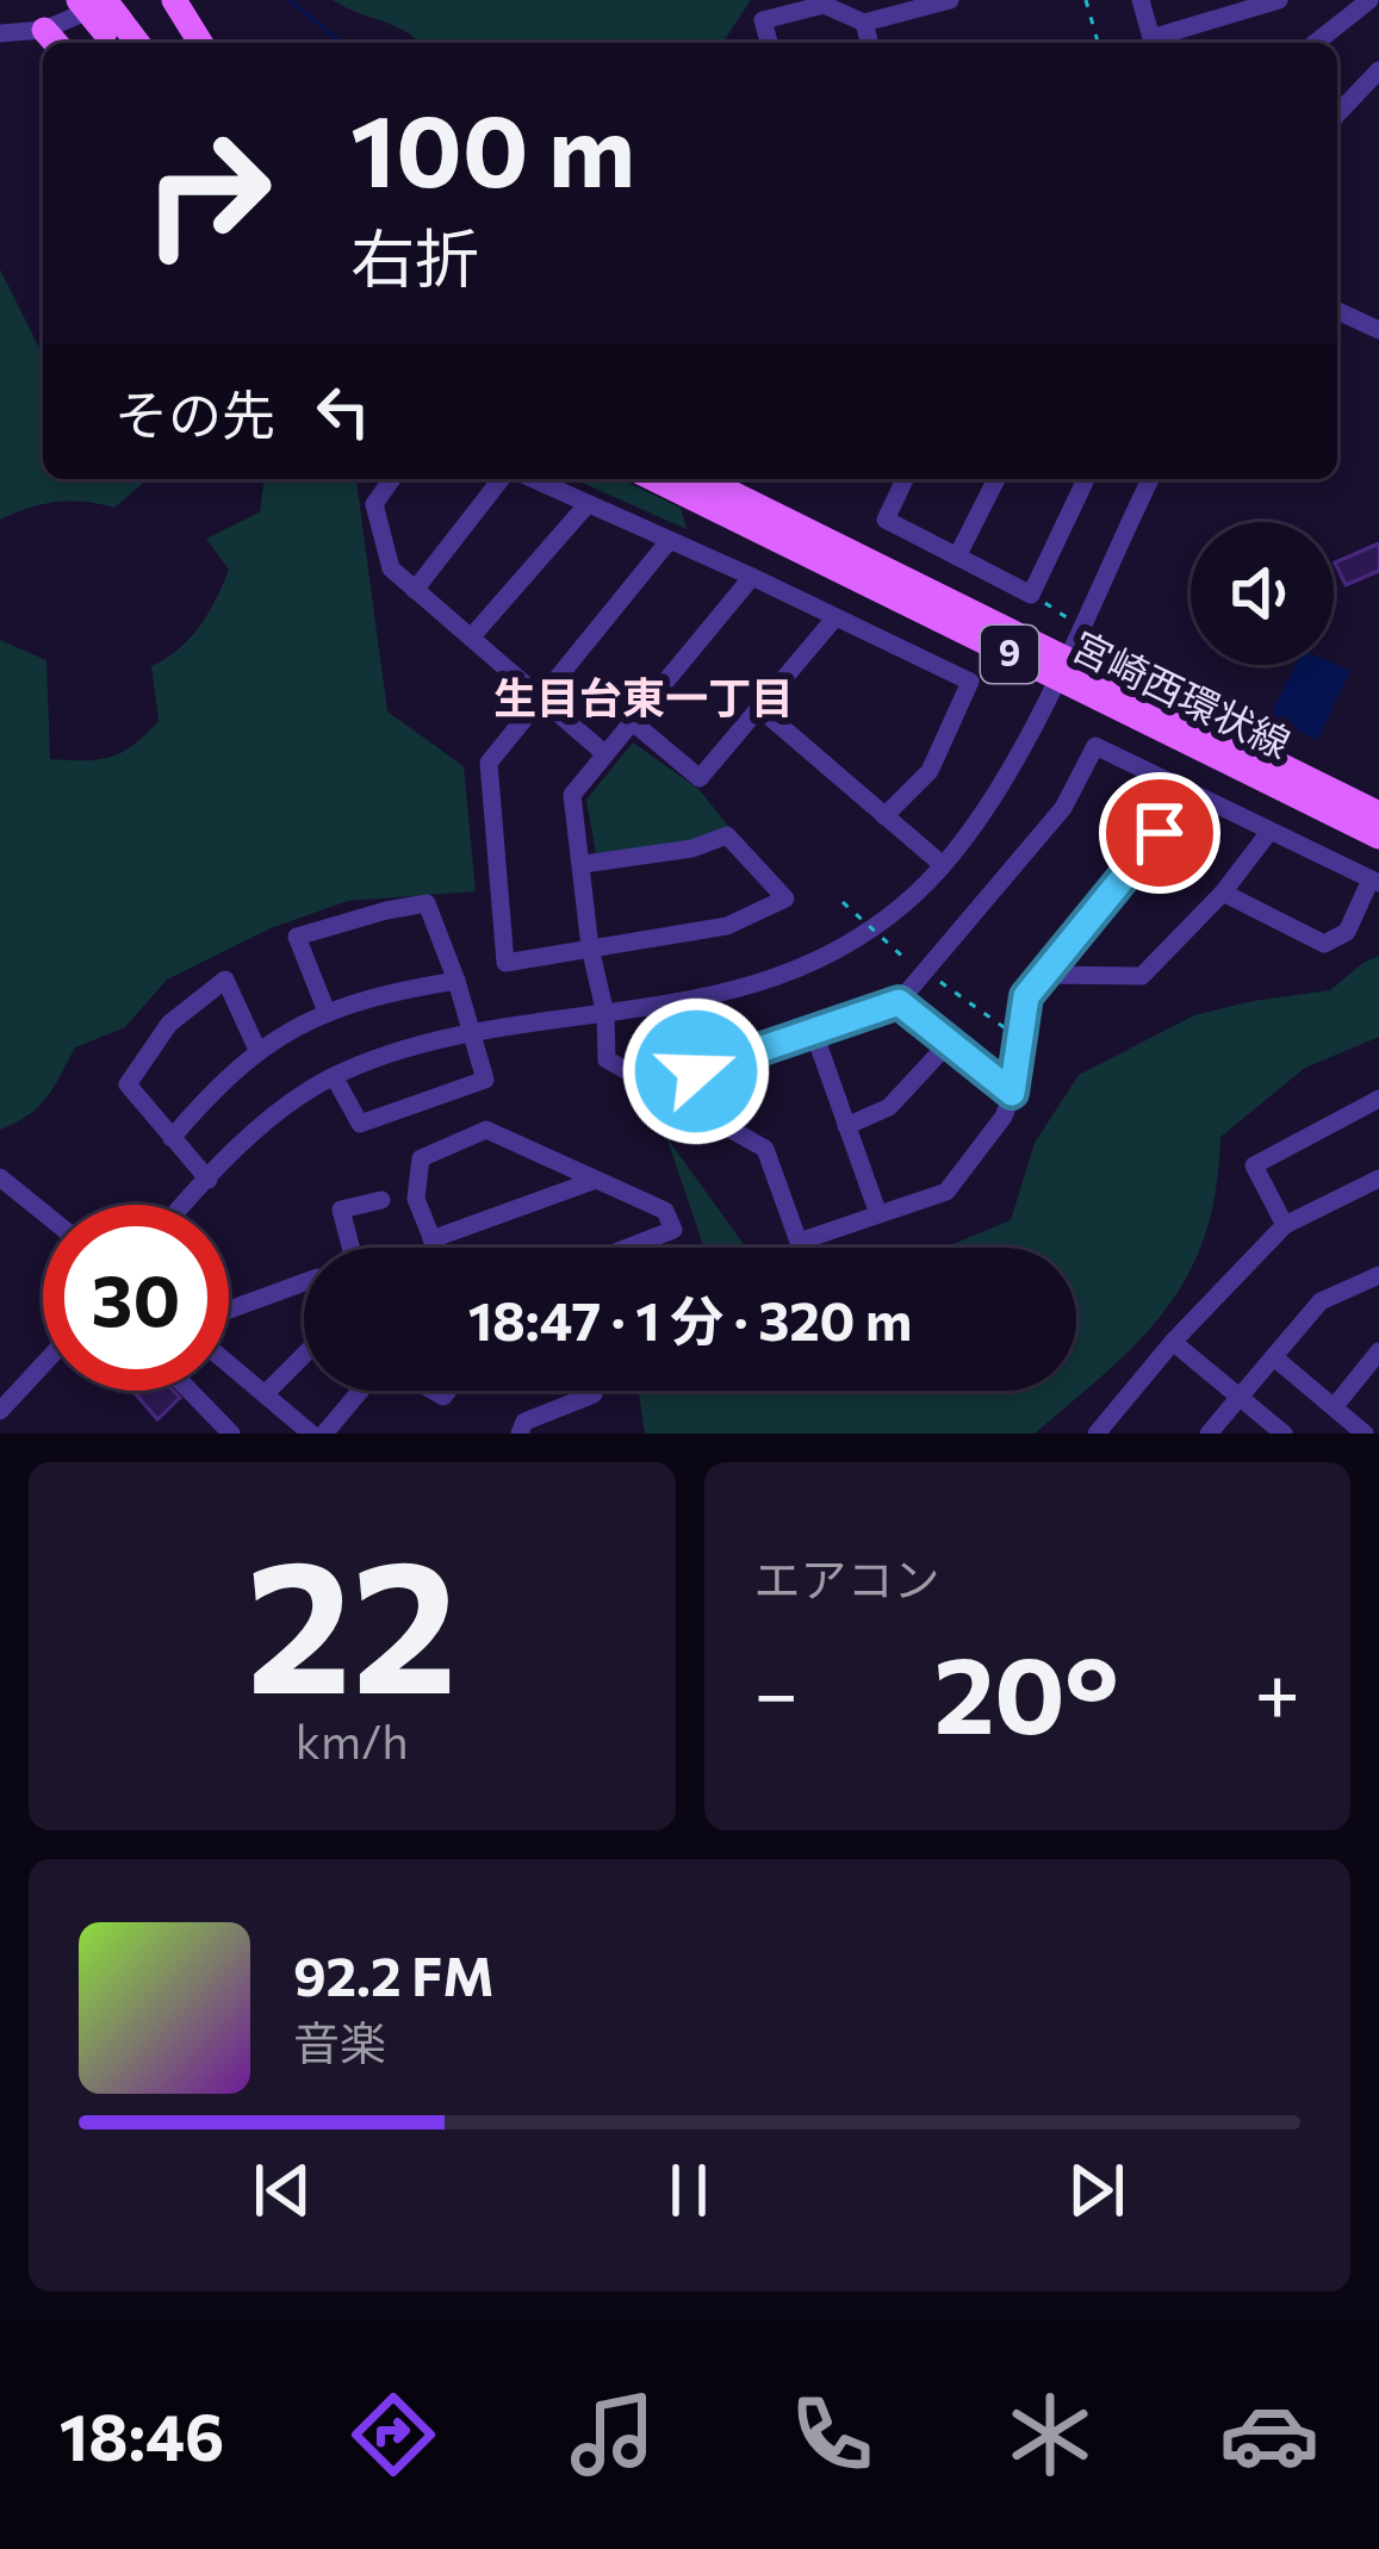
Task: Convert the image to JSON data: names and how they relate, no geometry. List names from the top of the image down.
{
  "streets": {
    "main road": ["9", "宮崎西環状線"]
  },
  "districts": ["生目台東一丁目"],
  "page": {
    "turn": ["100 m", "右折"],
    "then": "その先",
    "limit": "30",
    "trip": "18:47 · 1 分 · 320 m",
    "tile": [
      ["22", "km/h"],
      "エアコン"
    ],
    "heat": ["−", "20°", "+"],
    "song": ["92.2 FM", "音楽"],
    "tabs": "18:46"
  }
}
